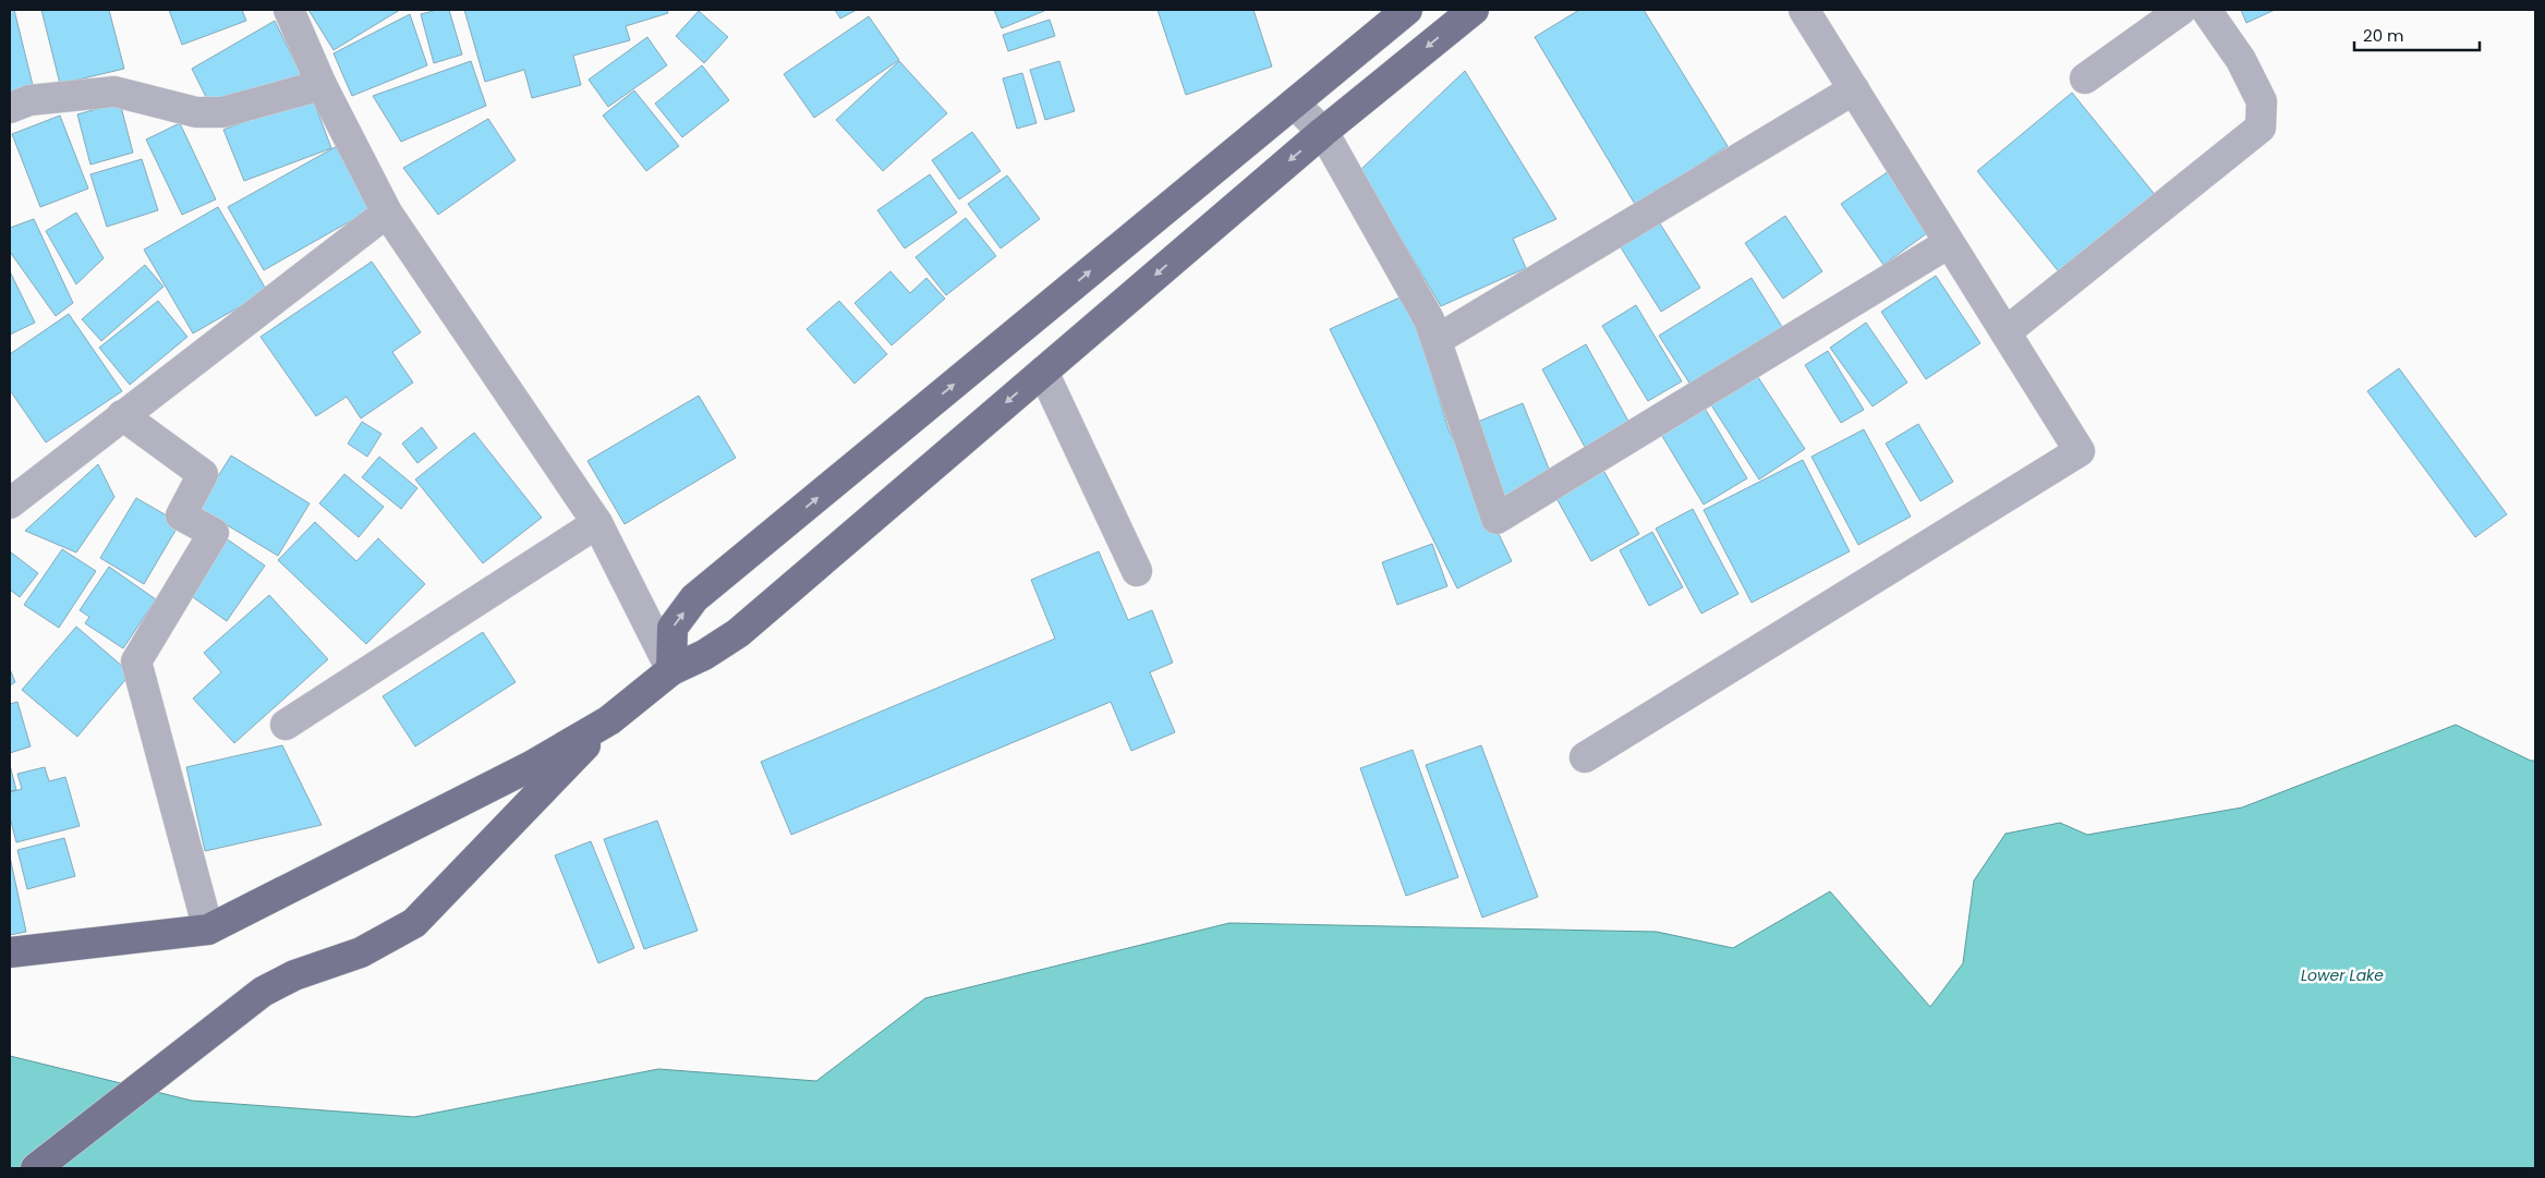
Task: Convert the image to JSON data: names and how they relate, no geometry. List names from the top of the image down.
{
  "water": ["Lower Lake"],
  "scale_bar": "20 m"
}
